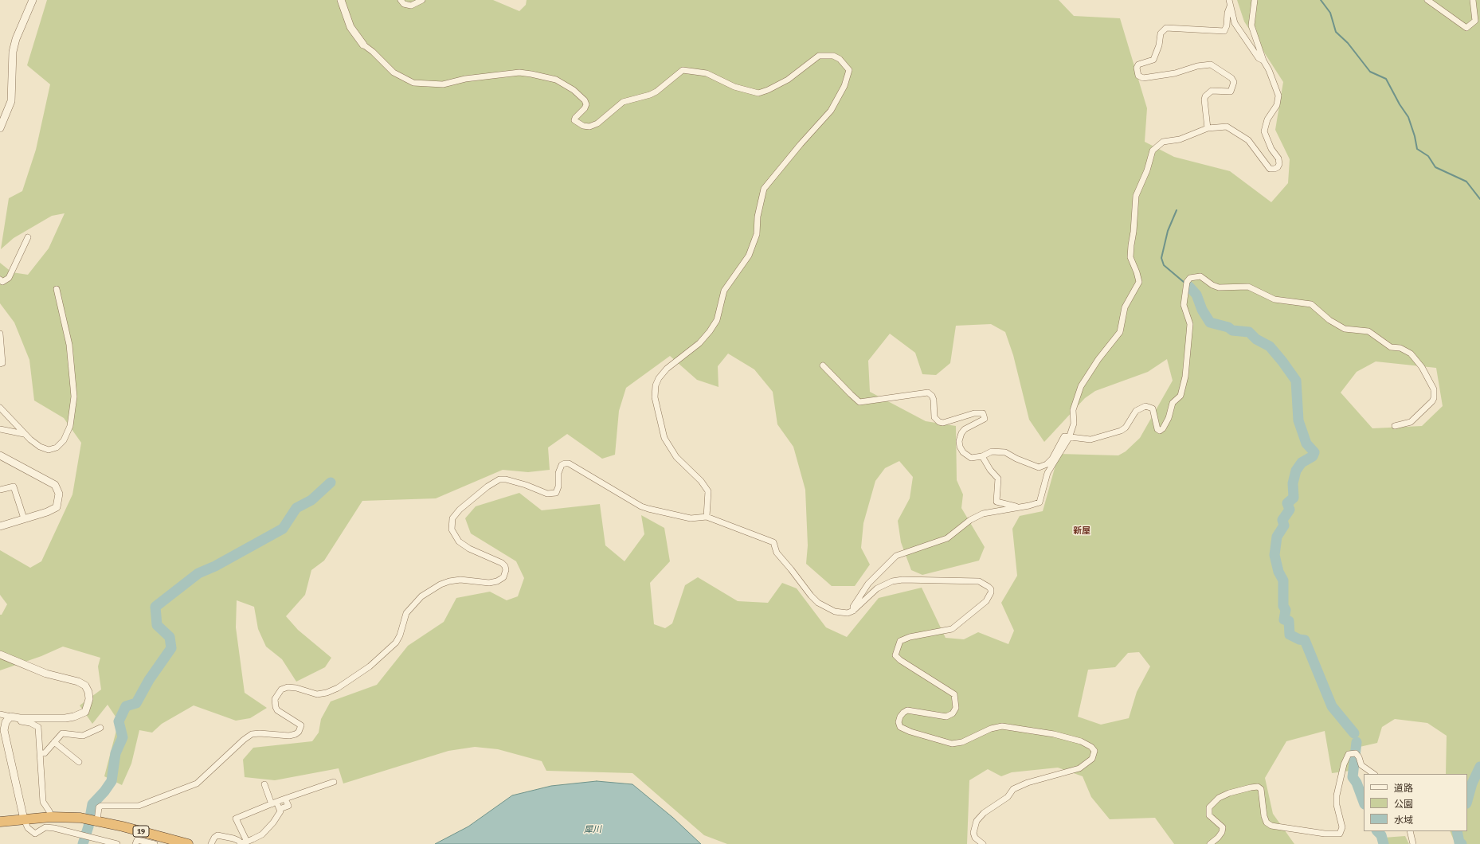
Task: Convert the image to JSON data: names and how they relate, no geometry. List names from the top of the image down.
{
  "streets": {
    "highway": ["19"]
  },
  "districts": ["新屋"],
  "water": ["犀川"],
  "legend": ["道路", "公園", "水域"]
}
